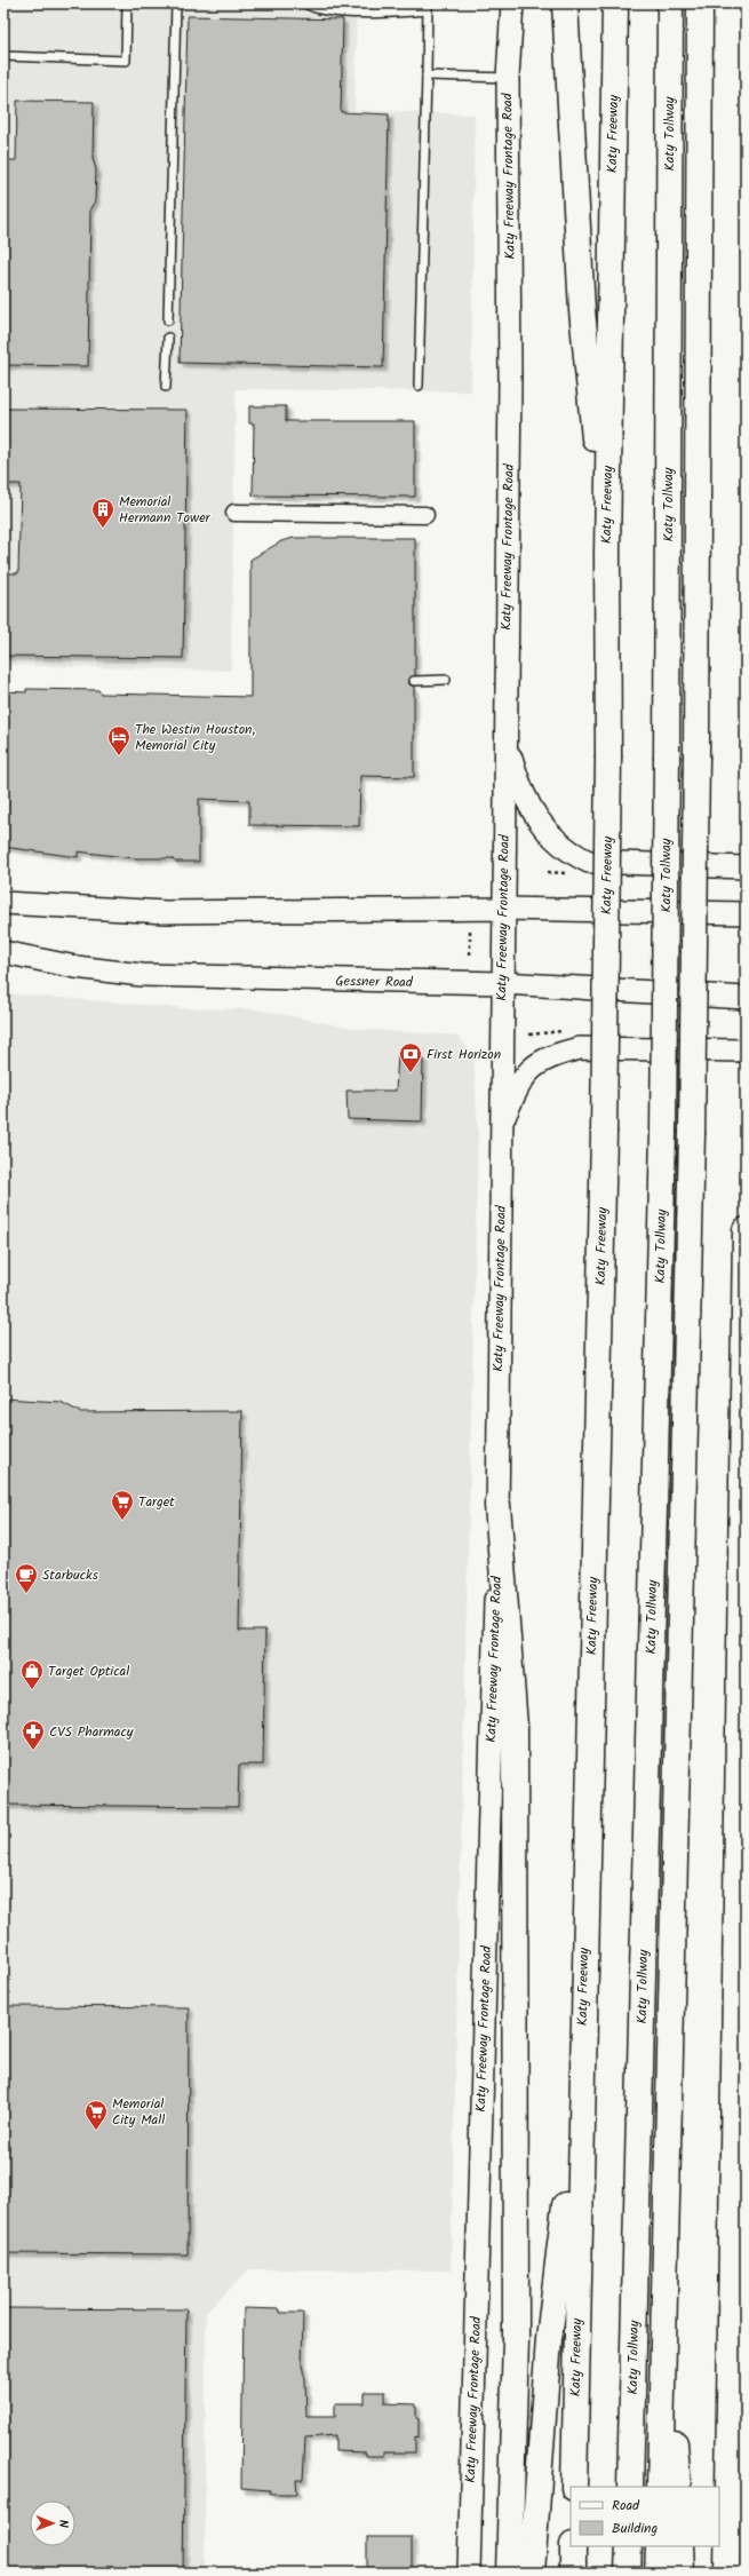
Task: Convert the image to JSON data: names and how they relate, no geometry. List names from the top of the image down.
{
  "streets": {
    "highway": ["Katy Freeway", "Katy Tollway"],
    "main road": ["Katy Freeway Frontage Road", "Gessner Road"]
  },
  "crossings": [
    ["Katy Freeway Frontage Road", "Gessner Road"]
  ],
  "places": {
    "building": ["Memorial Hermann Tower"],
    "hotel": ["The Westin Houston, Memorial City"],
    "bank": ["First Horizon"],
    "supermarket": ["Target", "Memorial City Mall"],
    "cafe": ["Starbucks"],
    "shop": ["Target Optical"],
    "pharmacy": ["CVS Pharmacy"]
  },
  "legend": ["Road", "Building"],
  "north": "right"
}
